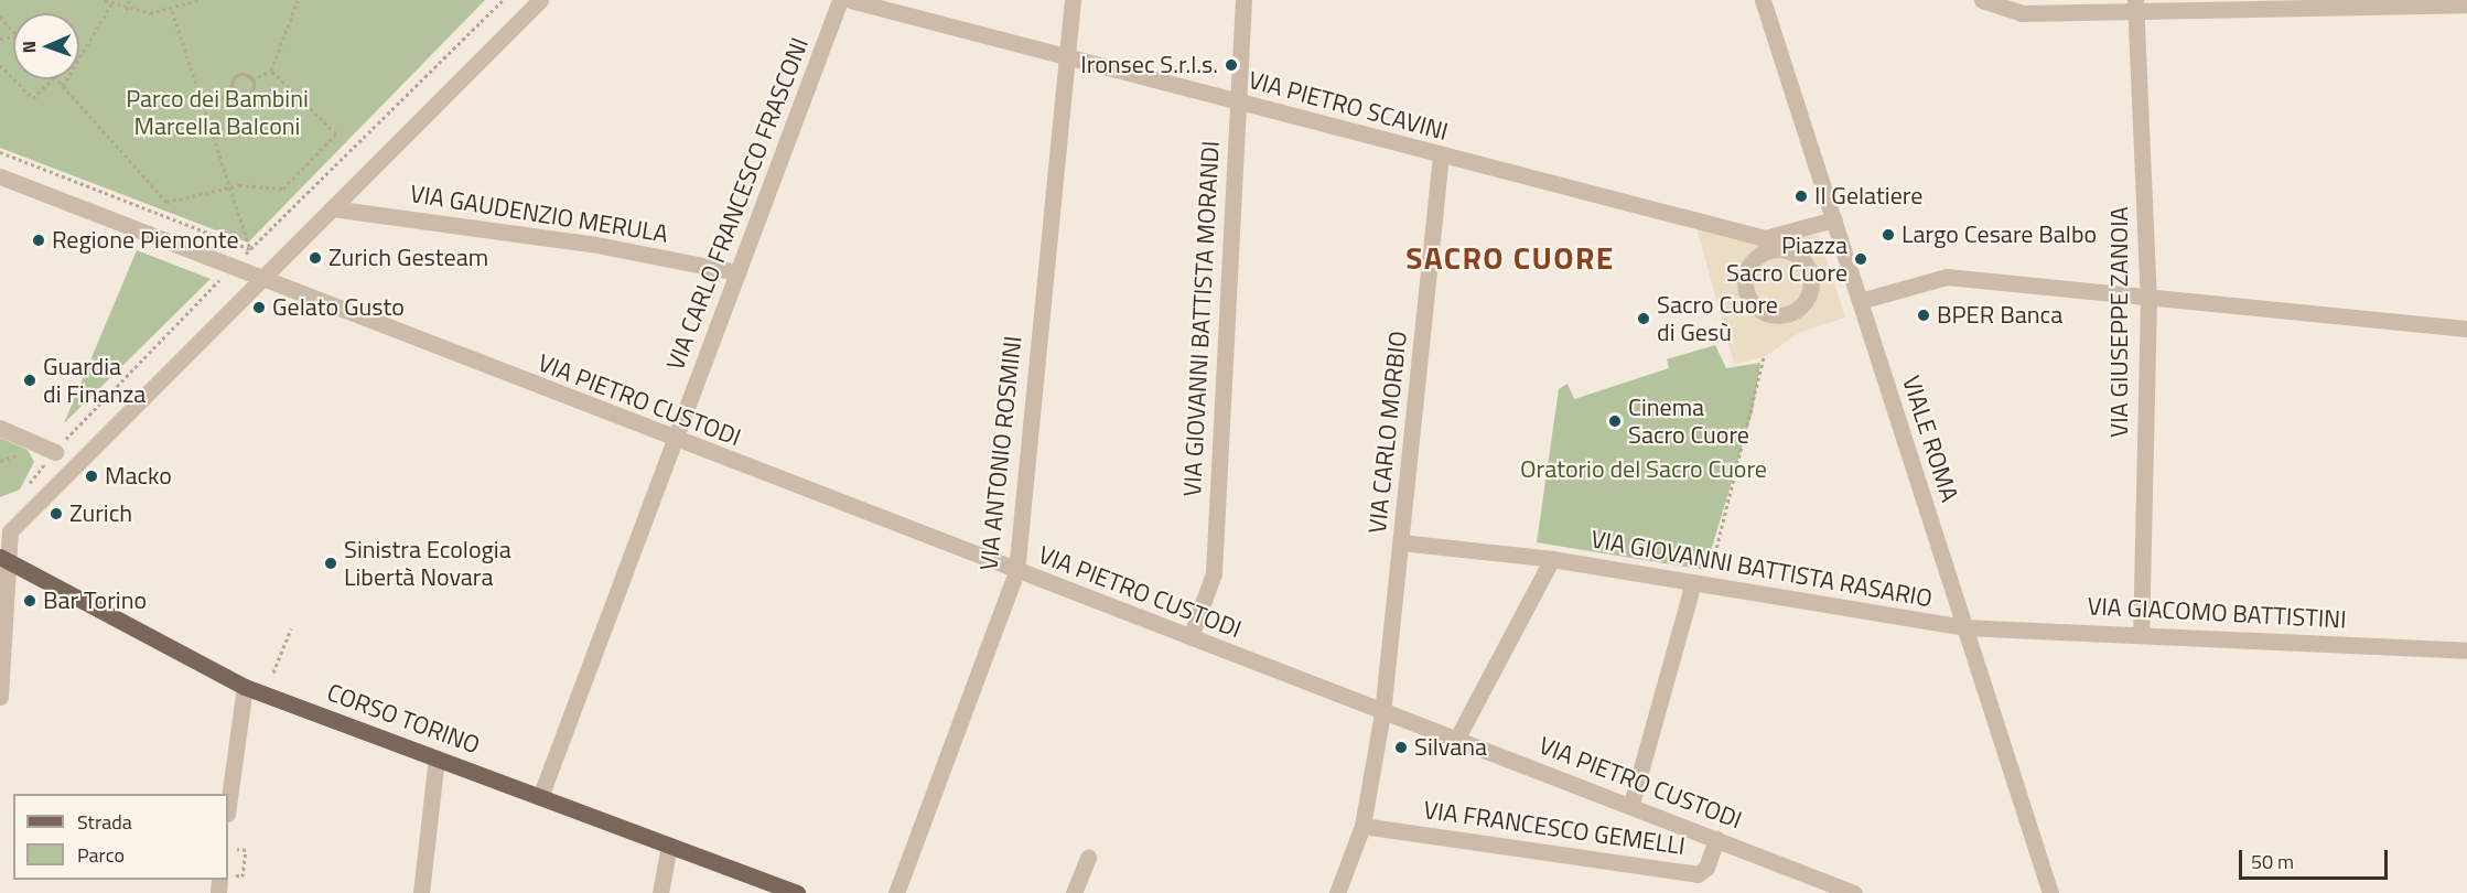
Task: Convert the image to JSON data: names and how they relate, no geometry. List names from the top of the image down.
{
  "streets": {
    "main road": ["CORSO TORINO"],
    "street": [
      "VIA PIETRO SCAVINI",
      "VIA CARLO FRANCESCO FRASCONI",
      "VIA GAUDENZIO MERULA",
      "VIA GIOVANNI BATTISTA MORANDI",
      "VIA GIUSEPPE ZANOIA",
      "VIA PIETRO CUSTODI",
      "VIA CARLO MORBIO",
      "VIALE ROMA",
      "VIA ANTONIO ROSMINI",
      "VIA GIOVANNI BATTISTA RASARIO",
      "VIA GIACOMO BATTISTINI",
      "VIA FRANCESCO GEMELLI"
    ]
  },
  "crossings": [
    ["VIA PIETRO SCAVINI", "VIA GIOVANNI BATTISTA MORANDI"],
    ["VIA PIETRO SCAVINI", "VIA CARLO MORBIO"],
    ["VIA PIETRO SCAVINI", "VIALE ROMA"],
    ["VIA PIETRO SCAVINI", "VIA ANTONIO ROSMINI"],
    ["VIA CARLO FRANCESCO FRASCONI", "VIA GAUDENZIO MERULA"],
    ["VIA CARLO FRANCESCO FRASCONI", "VIA PIETRO CUSTODI"],
    ["VIA CARLO FRANCESCO FRASCONI", "CORSO TORINO"],
    ["VIA GIOVANNI BATTISTA MORANDI", "VIA PIETRO CUSTODI"],
    ["VIA GIUSEPPE ZANOIA", "VIA GIACOMO BATTISTINI"],
    ["VIA PIETRO CUSTODI", "VIA CARLO MORBIO"],
    ["VIA PIETRO CUSTODI", "VIA ANTONIO ROSMINI"],
    ["VIA PIETRO CUSTODI", "VIA GIOVANNI BATTISTA RASARIO"],
    ["VIA PIETRO CUSTODI", "VIA FRANCESCO GEMELLI"],
    ["VIA CARLO MORBIO", "VIA GIOVANNI BATTISTA RASARIO"],
    ["VIA CARLO MORBIO", "VIA FRANCESCO GEMELLI"],
    ["VIALE ROMA", "VIA GIOVANNI BATTISTA RASARIO"],
    ["VIALE ROMA", "VIA GIACOMO BATTISTINI"],
    ["VIA GIOVANNI BATTISTA RASARIO", "VIA GIACOMO BATTISTINI"]
  ],
  "districts": ["SACRO CUORE"],
  "parks": ["Parco dei Bambini Marcella Balconi", "Oratorio del Sacro Cuore"],
  "places": [
    "Ironsec S.r.l.s.",
    "Il Gelatiere",
    "Largo Cesare Balbo",
    "Regione Piemonte",
    "Zurich Gesteam",
    "Piazza Sacro Cuore",
    "Gelato Gusto",
    "BPER Banca",
    "Sacro Cuore di Gesù",
    "Guardia di Finanza",
    "Cinema Sacro Cuore",
    "Macko",
    "Zurich",
    "Sinistra Ecologia Libertà Novara",
    "Bar Torino",
    "Silvana"
  ],
  "legend": ["Strada", "Parco"],
  "scale_bar": "50 m",
  "north": "left"
}
